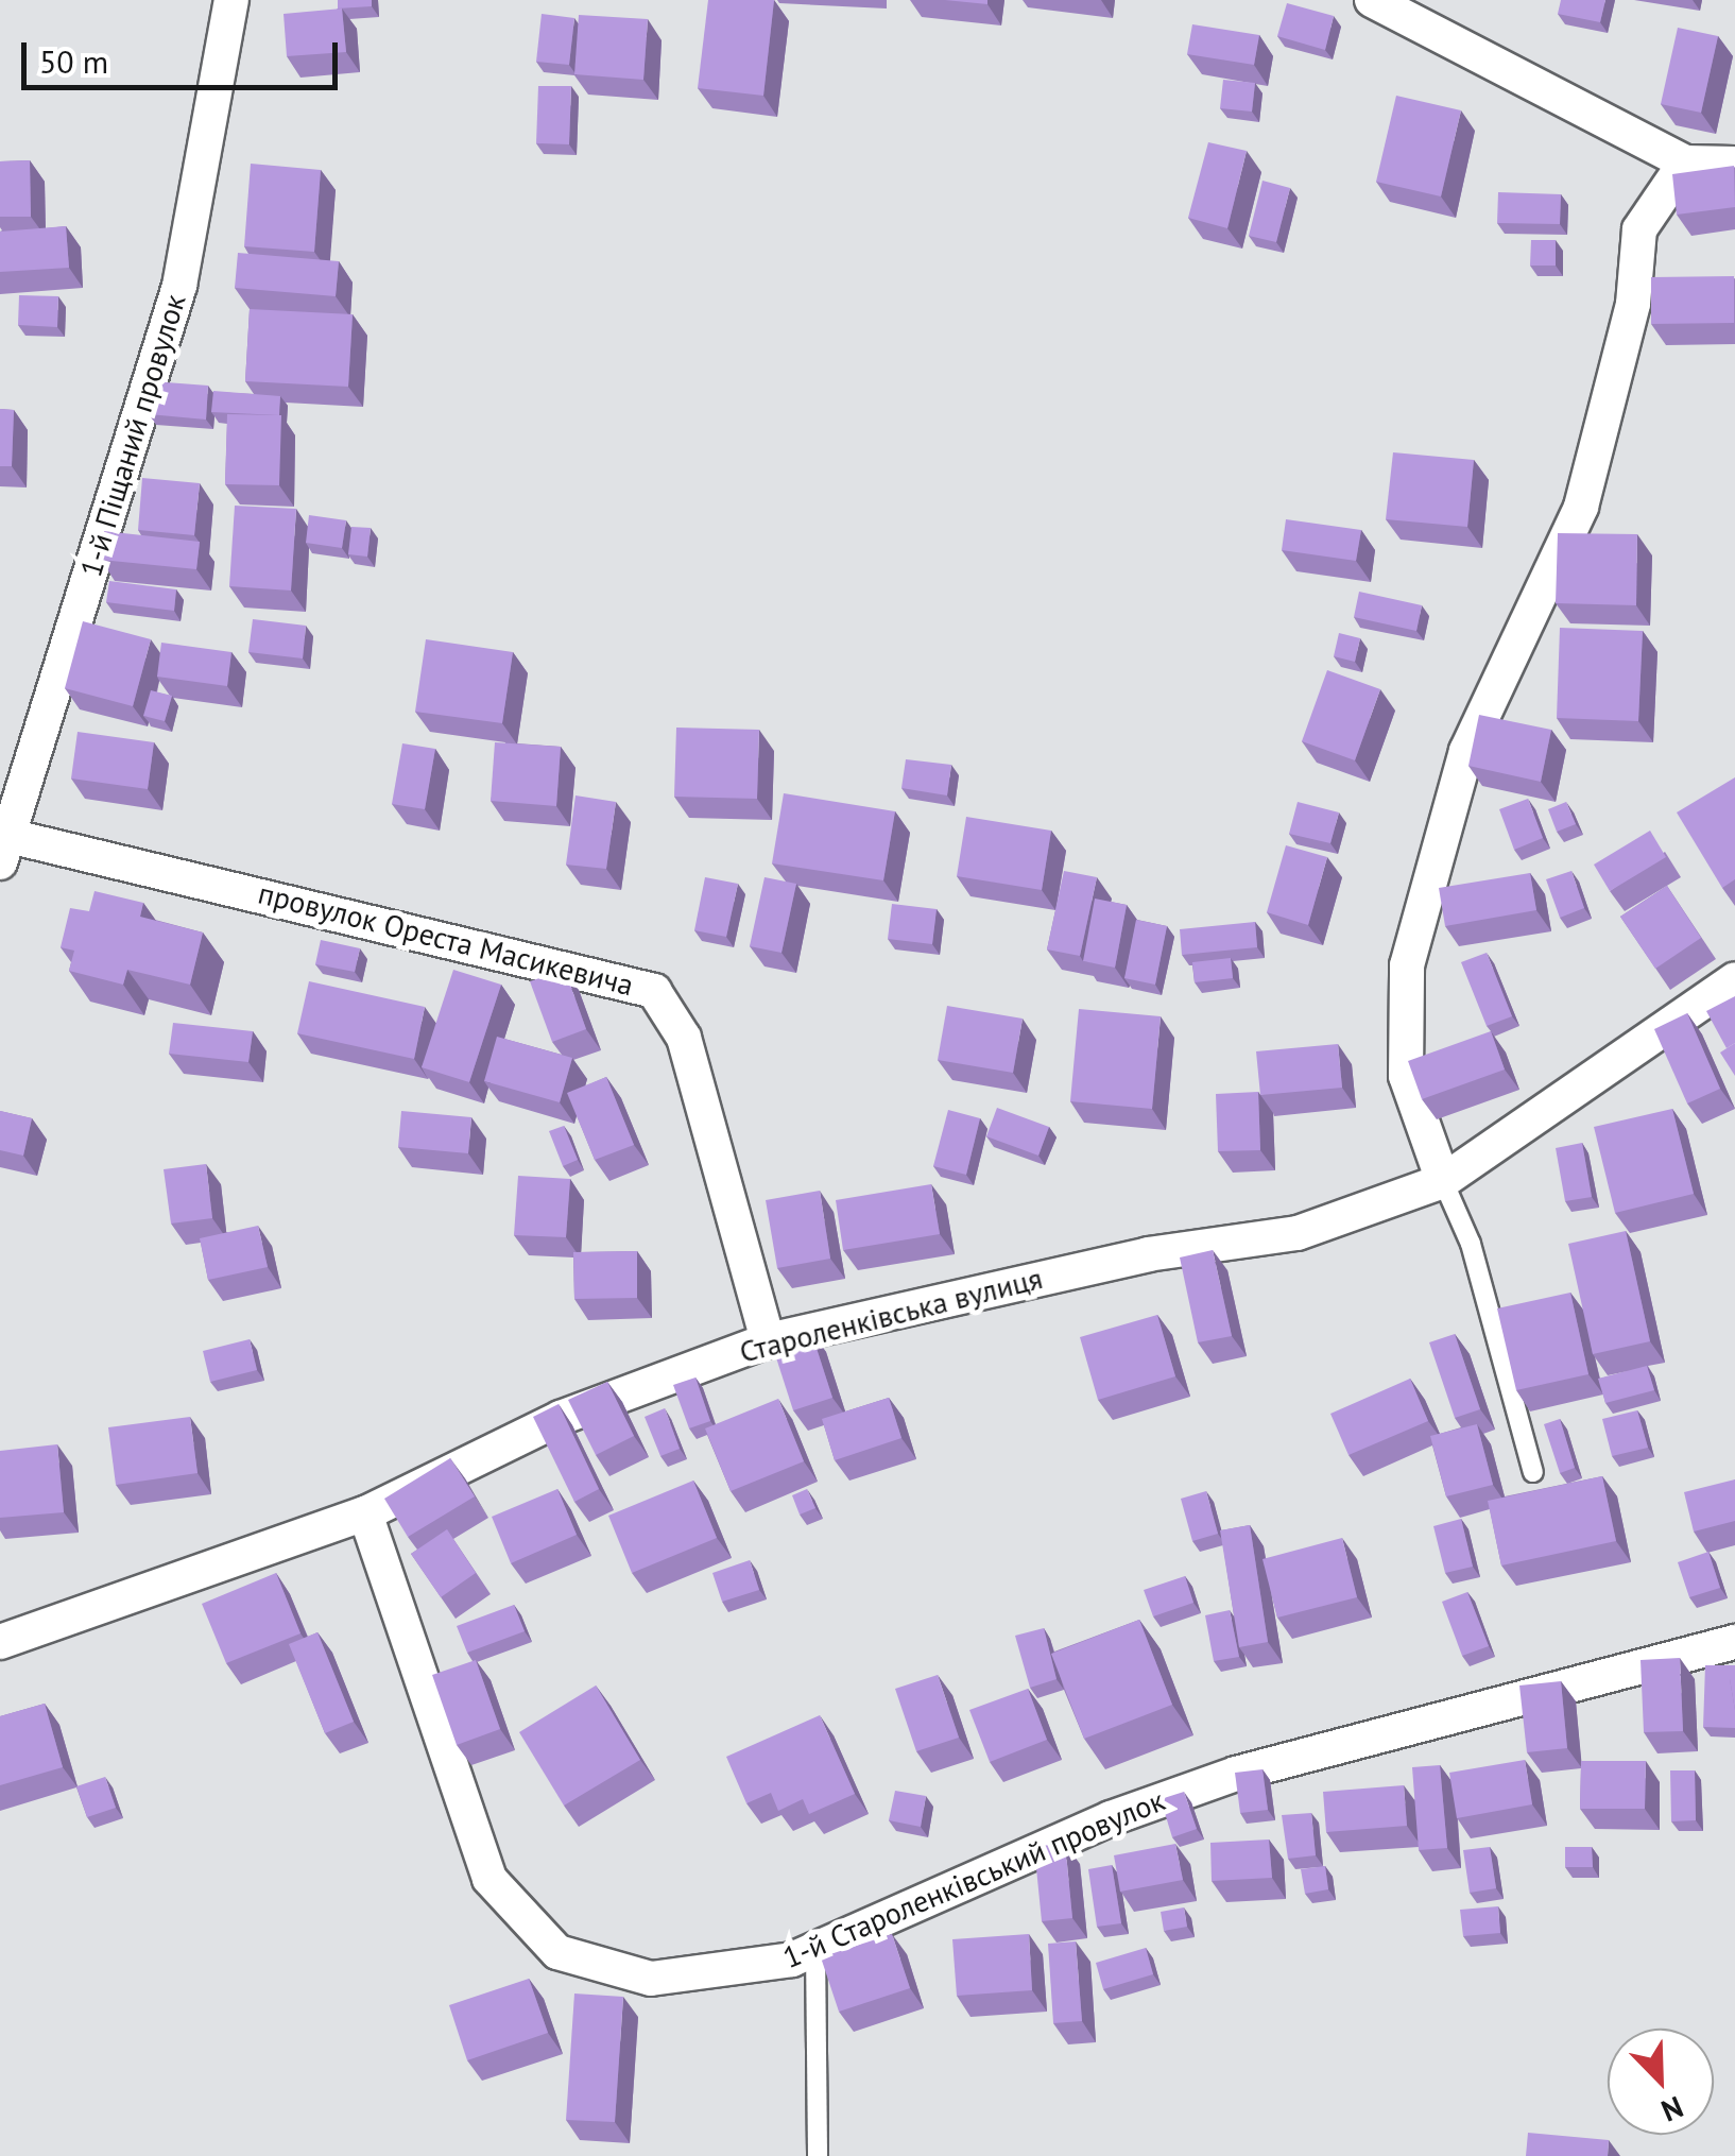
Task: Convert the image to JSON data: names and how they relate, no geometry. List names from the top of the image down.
{
  "streets": {
    "street": [
      "1-й Піщаний провулок",
      "провулок Ореста Масикевича",
      "Староленківська вулиця",
      "1-й Староленківський провулок"
    ]
  },
  "crossings": [
    ["1-й Піщаний провулок", "провулок Ореста Масикевича"],
    ["провулок Ореста Масикевича", "Староленківська вулиця"],
    ["Староленківська вулиця", "1-й Староленківський провулок"]
  ],
  "scale_bar": "50 m",
  "north": "bottom right"
}
